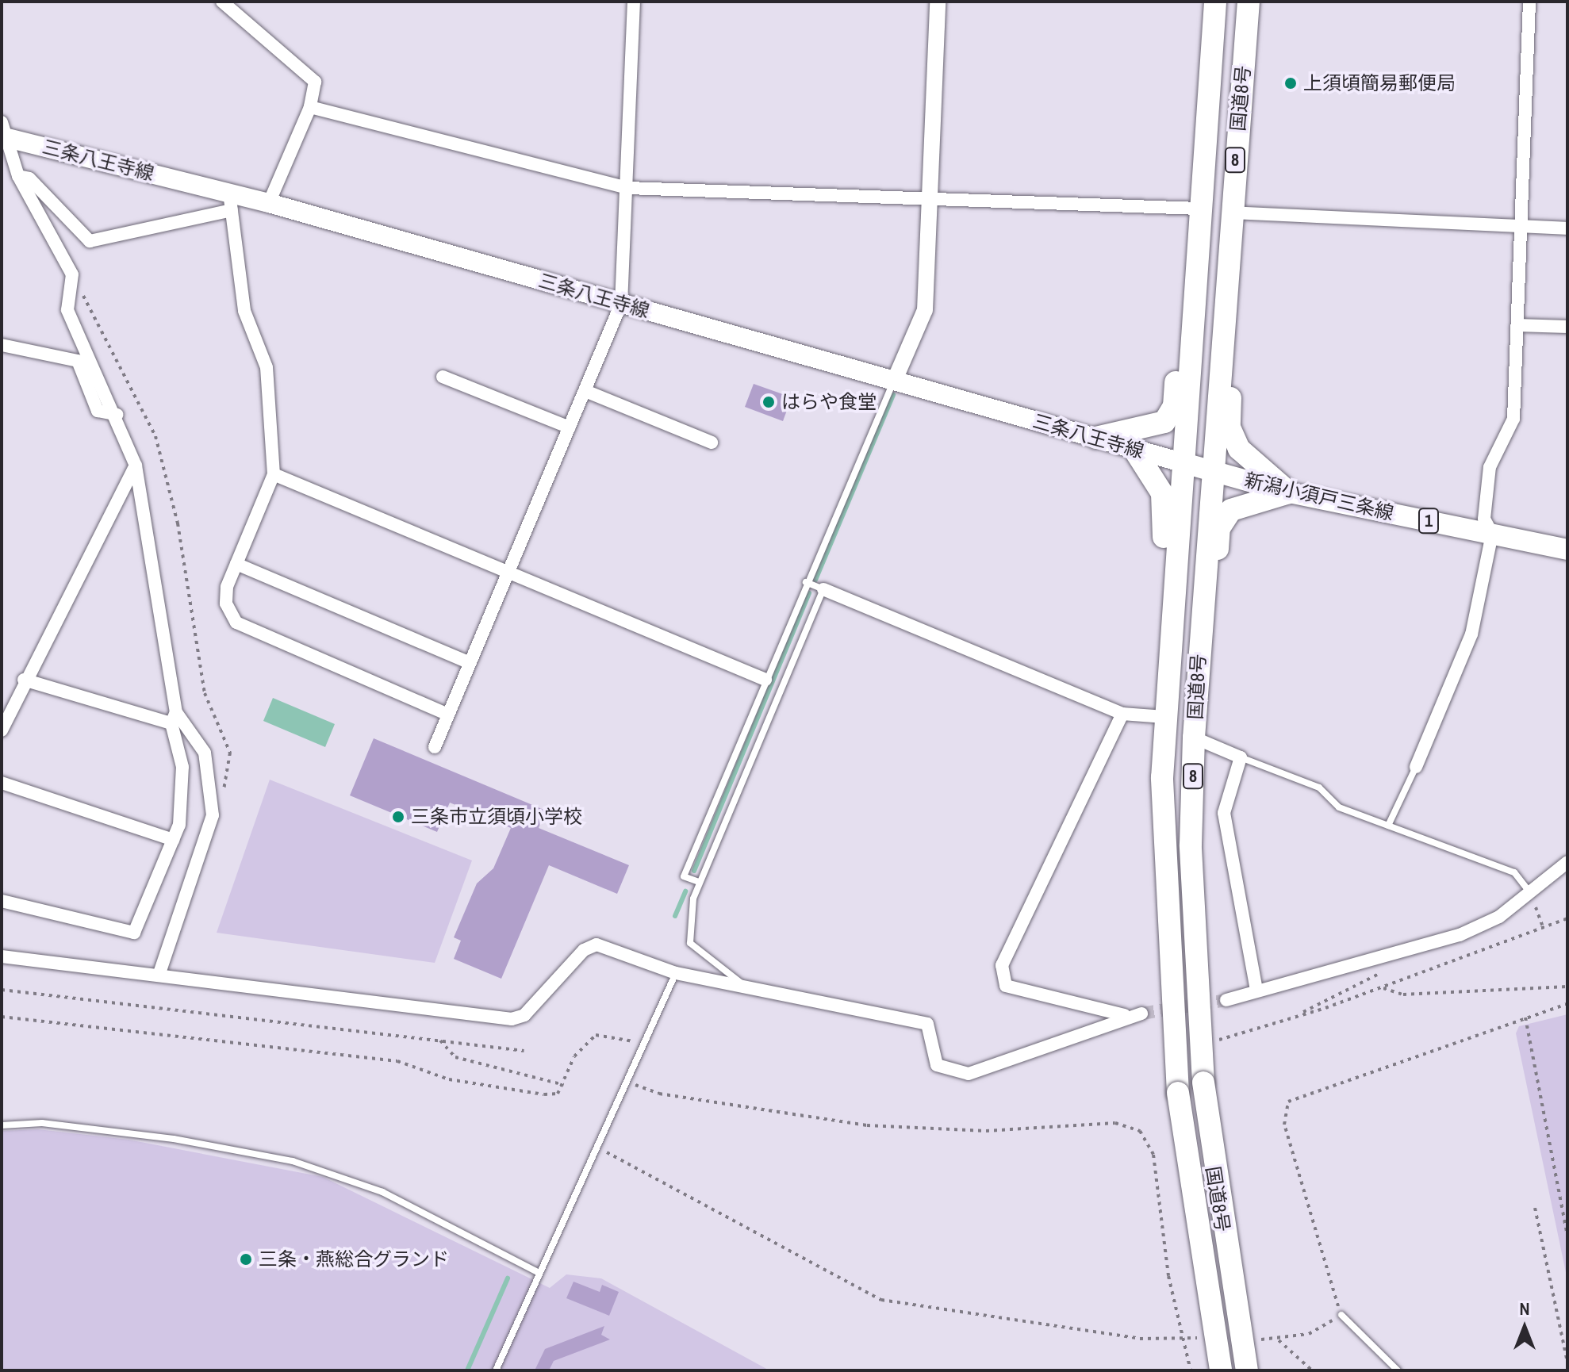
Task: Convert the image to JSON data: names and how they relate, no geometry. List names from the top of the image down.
{
  "streets": {
    "highway": ["国道8号", "8"],
    "main road": ["三条八王寺線", "新潟小須戸三条線", "1"]
  },
  "crossings": [
    ["国道8号", "三条八王寺線"],
    ["国道8号", "新潟小須戸三条線"],
    ["三条八王寺線", "新潟小須戸三条線"]
  ],
  "places": [
    "上須頃簡易郵便局",
    "はらや食堂",
    "三条市立須頃小学校",
    "三条・燕総合グランド"
  ],
  "north": "top"
}
